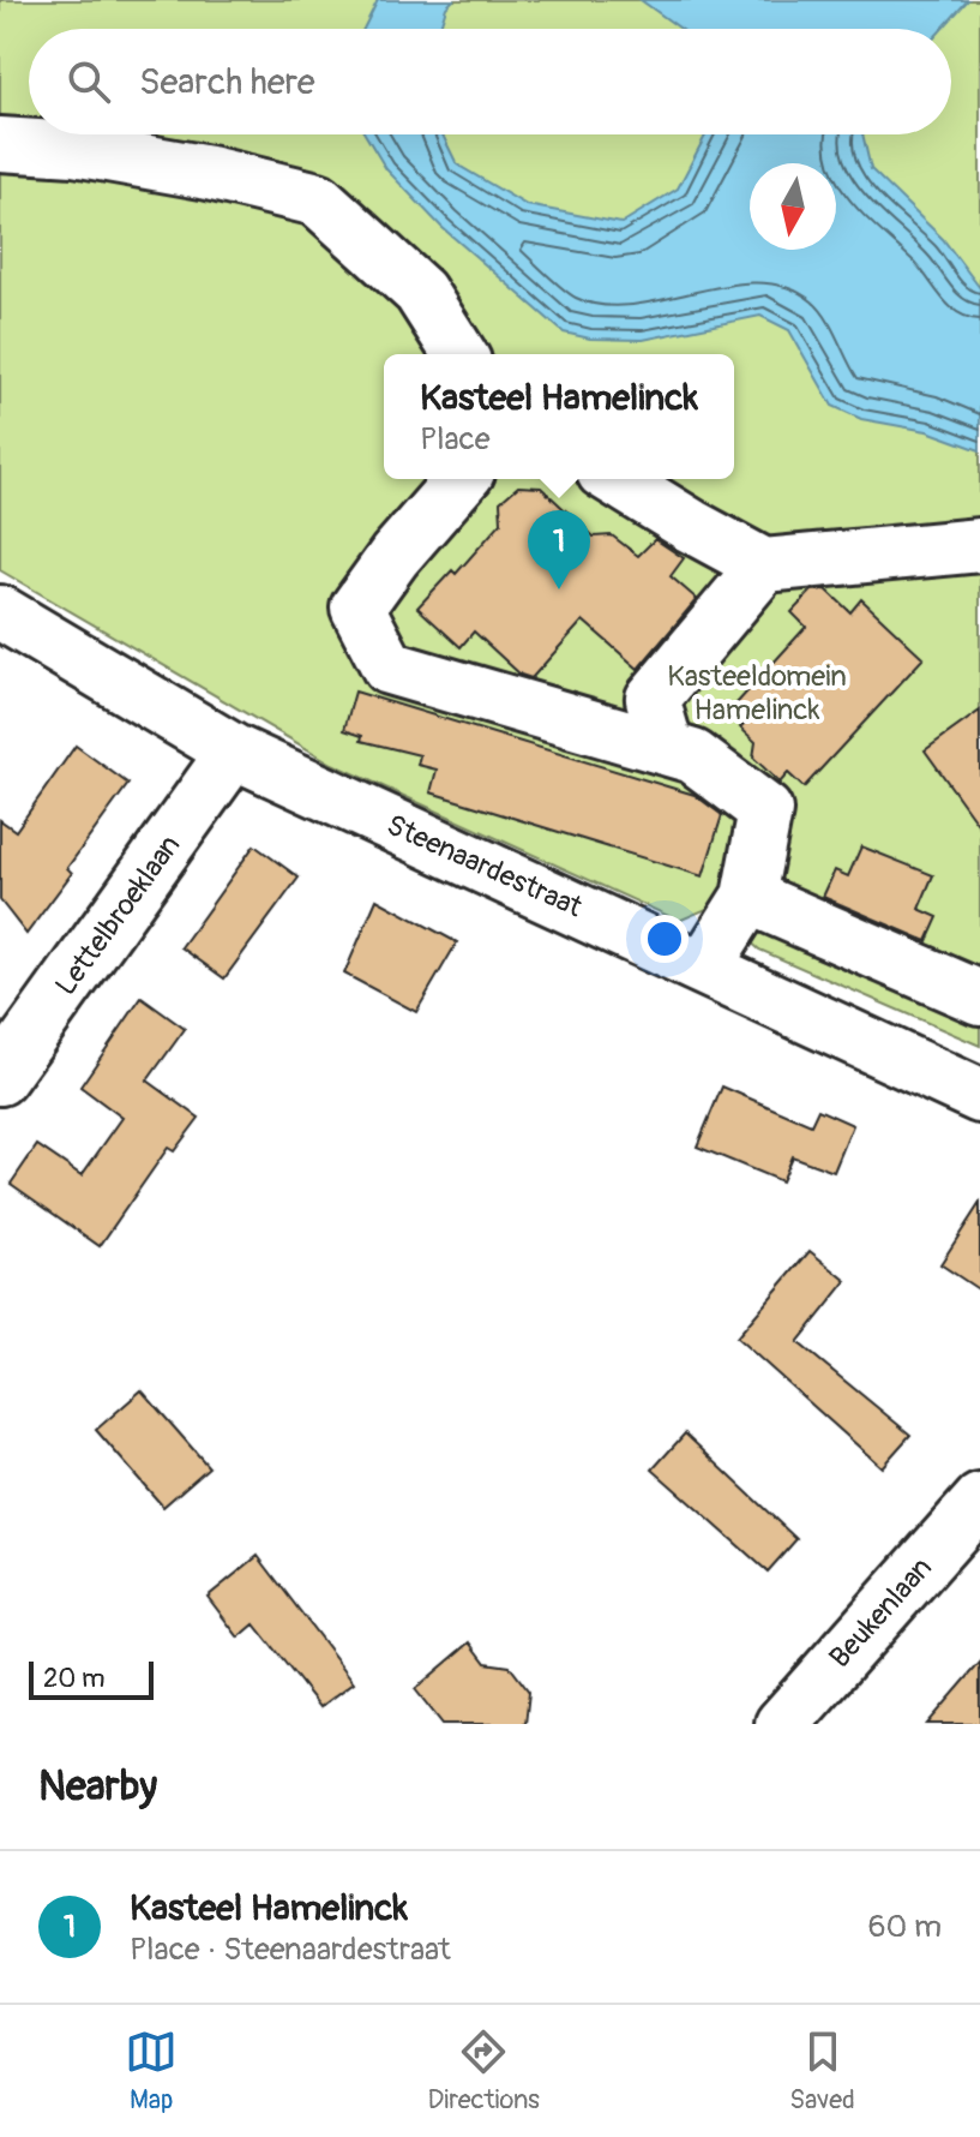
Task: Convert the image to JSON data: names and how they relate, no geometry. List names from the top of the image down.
{
  "streets": {
    "street": ["Steenaardestraat", "Lettelbroeklaan", "Beukenlaan"]
  },
  "crossings": [
    ["Steenaardestraat", "Lettelbroeklaan"]
  ],
  "parks": ["Kasteeldomein Hamelinck"],
  "scale_bar": "20 m",
  "north": "bottom",
  "page": {
    "search": "Search here",
    "popup": ["Kasteel Hamelinck", "Place"],
    "pins": "1",
    "scale": "20 m",
    "heading": "Nearby",
    "list": [
      {
        "mark": "1",
        "name": "Kasteel Hamelinck",
        "note": "Place · Steenaardestraat",
        "value": "60 m"
      }
    ],
    "nav": ["Map", "Directions", "Saved"]
  }
}
